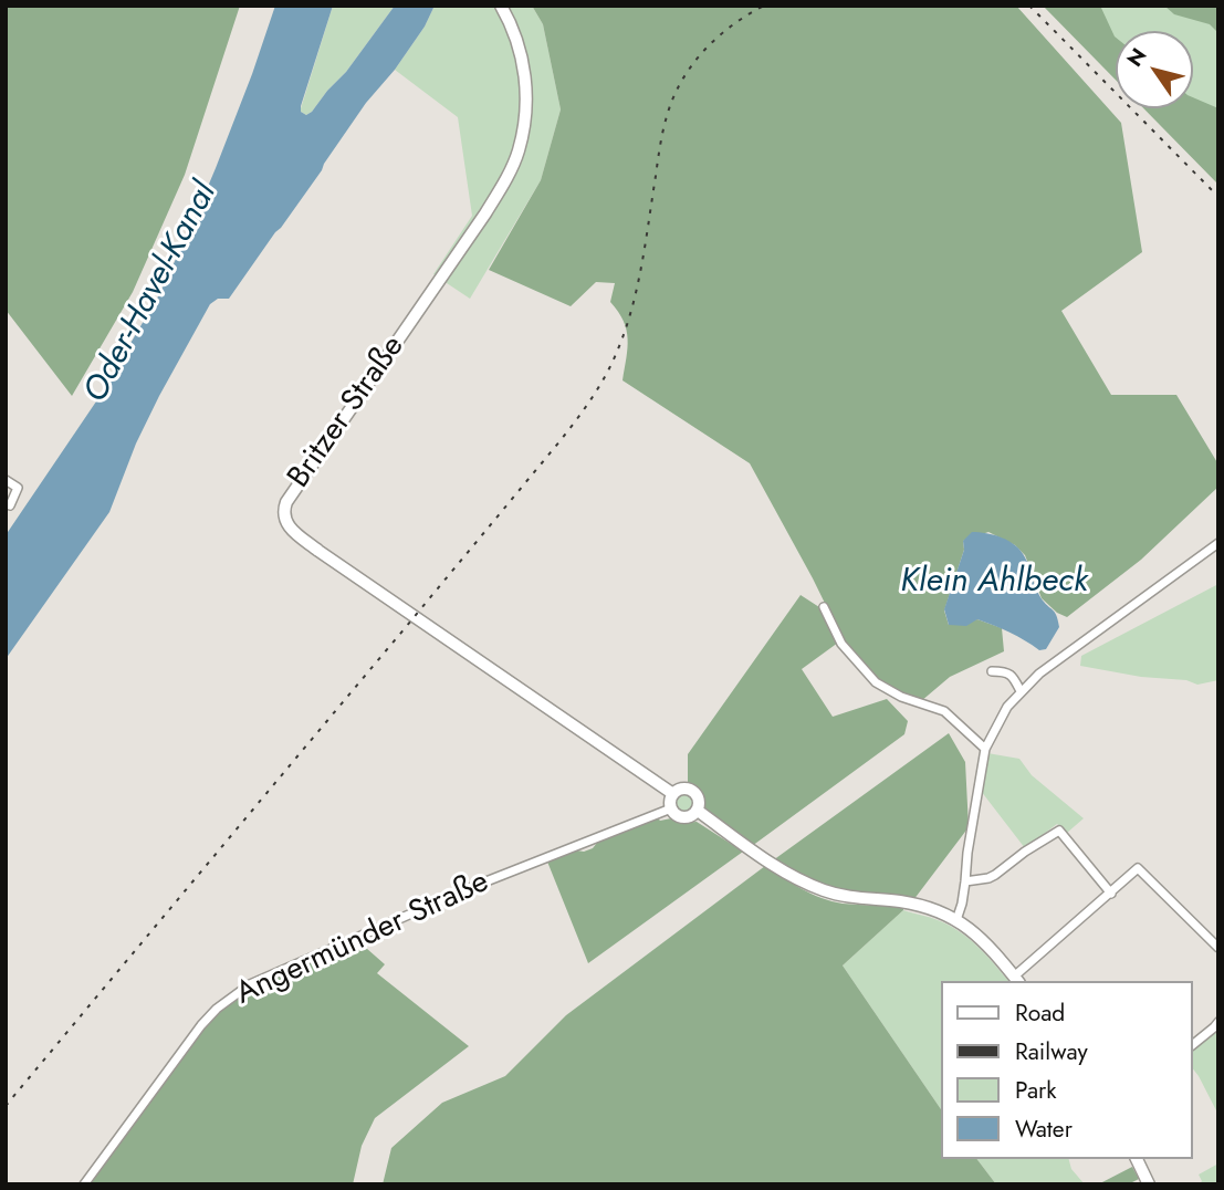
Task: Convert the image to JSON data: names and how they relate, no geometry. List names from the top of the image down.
{
  "streets": {
    "main road": ["Britzer Straße"],
    "street": ["Angermünder Straße"]
  },
  "crossings": [
    ["Britzer Straße", "Angermünder Straße"]
  ],
  "water": ["Oder-Havel-Kanal", "Klein Ahlbeck"],
  "legend": [
    "Road",
    "Railway",
    "Park",
    "Water"
  ],
  "north": "top left"
}
